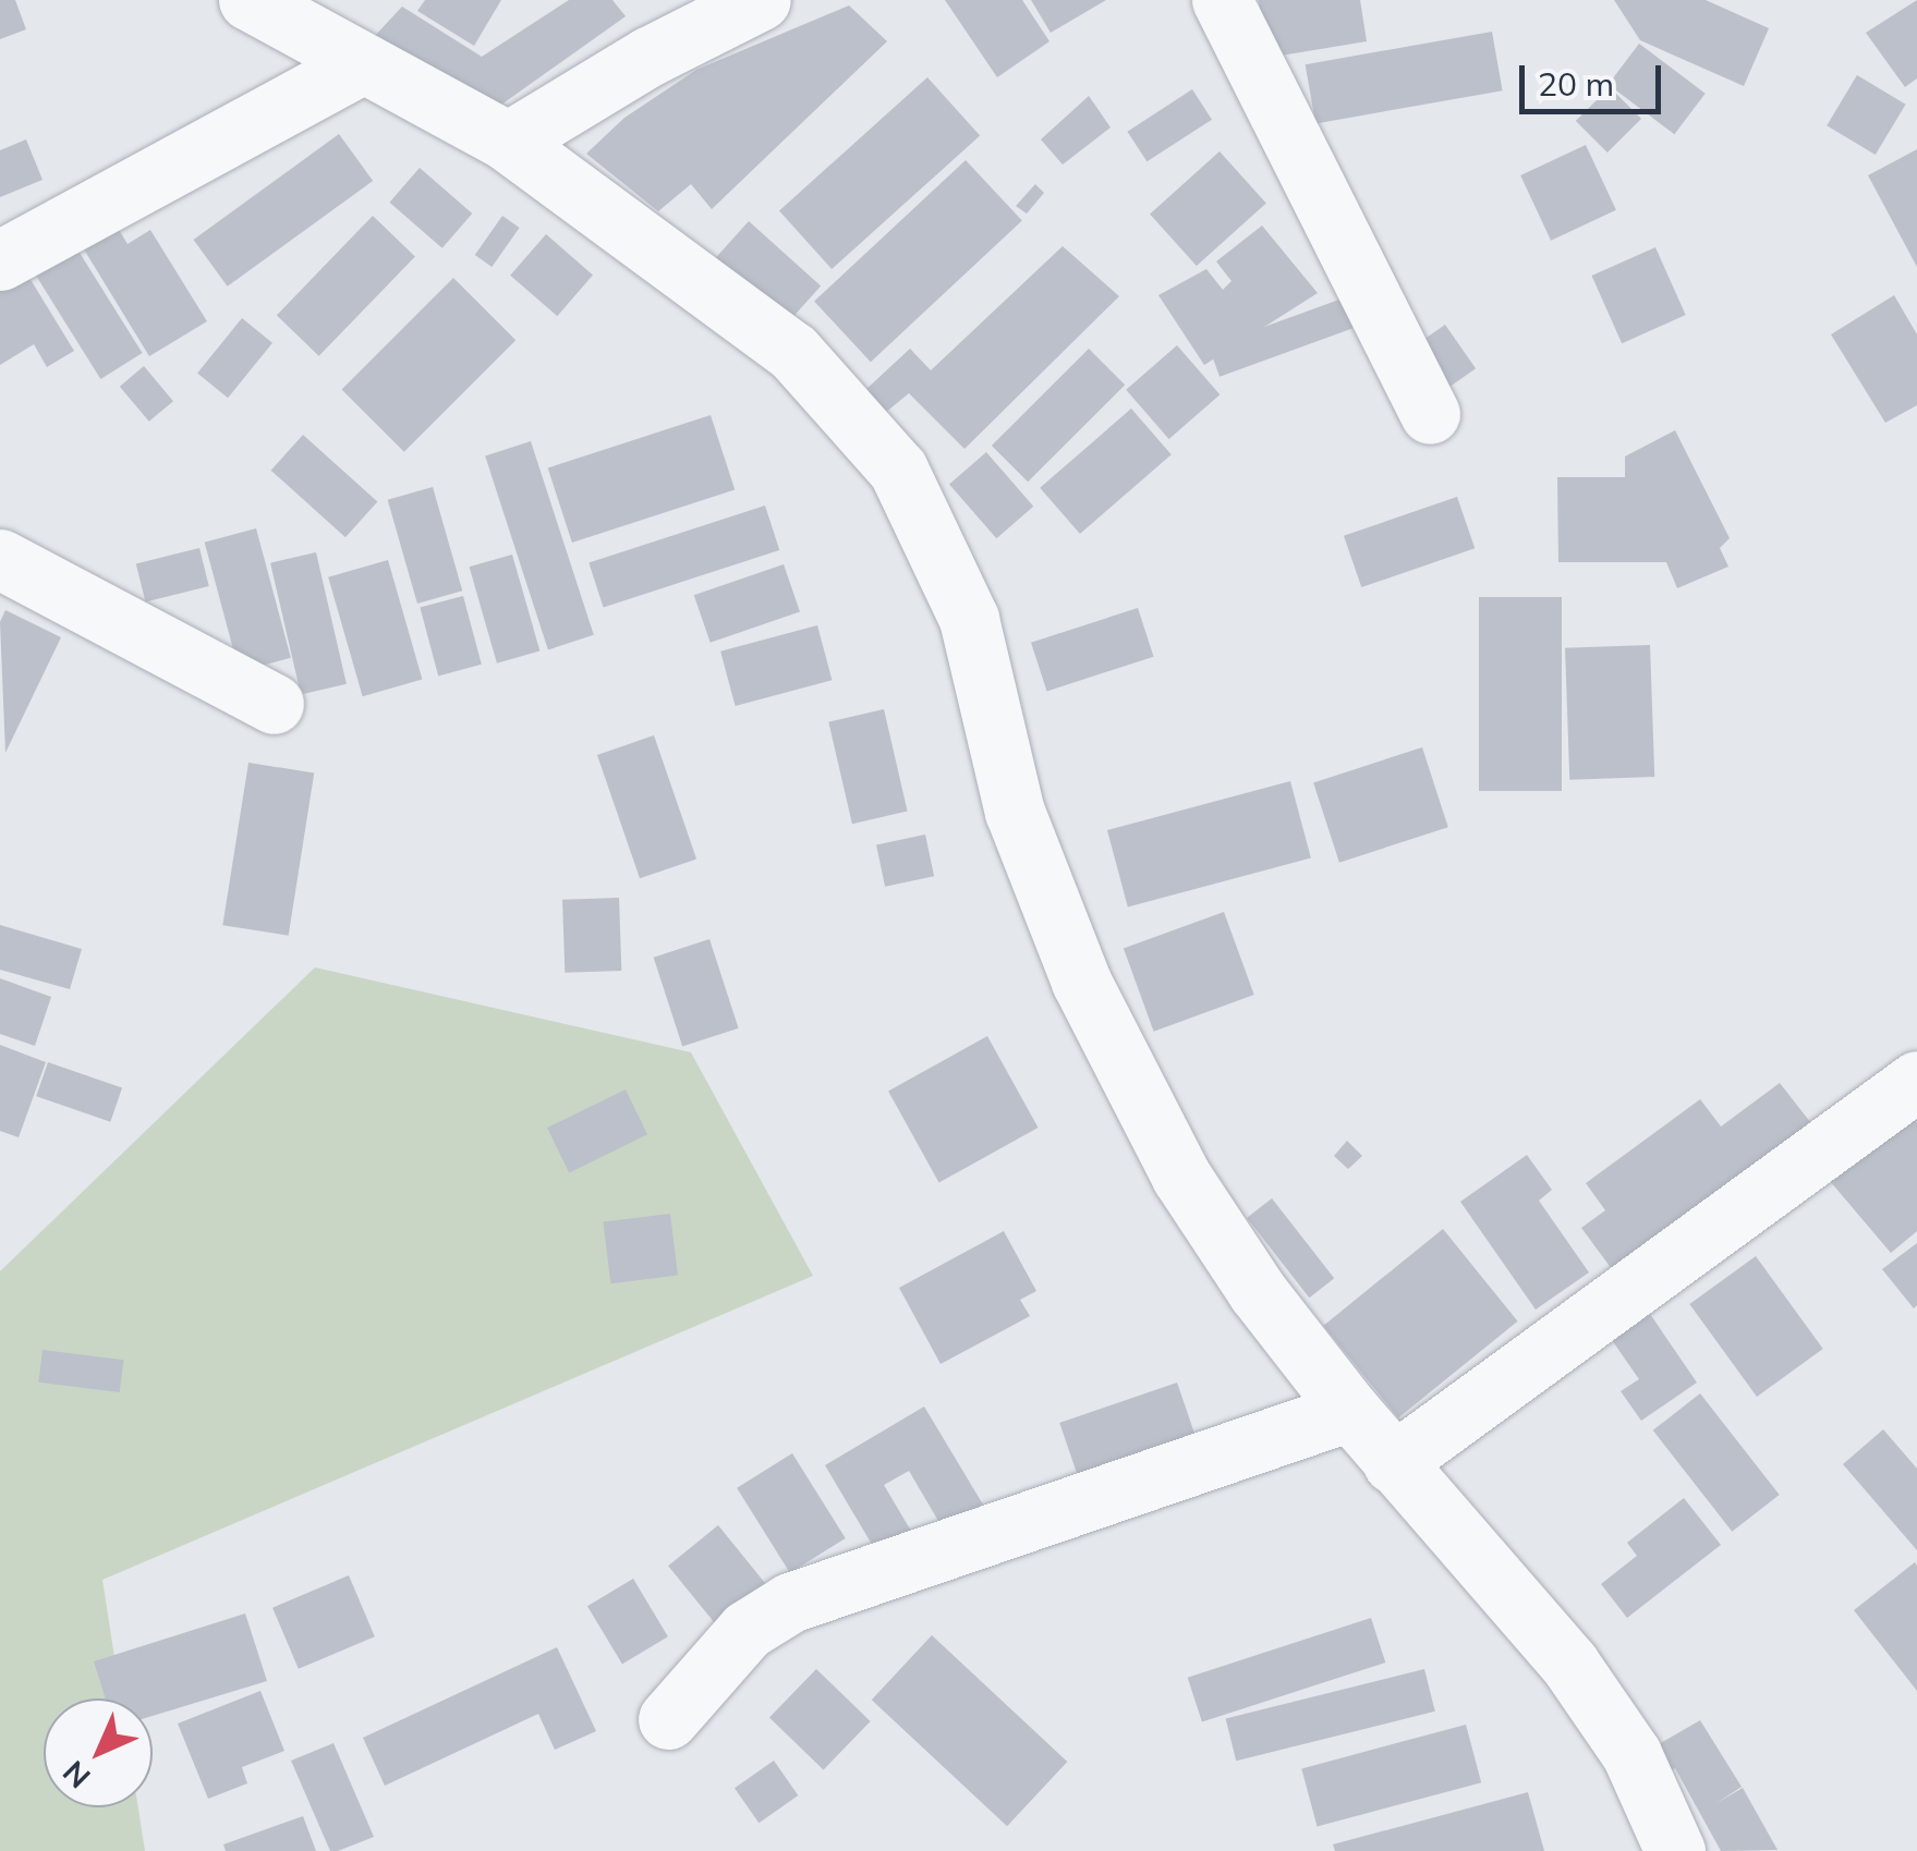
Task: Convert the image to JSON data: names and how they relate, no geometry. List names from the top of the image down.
{
  "scale_bar": "20 m",
  "north": "bottom left"
}
